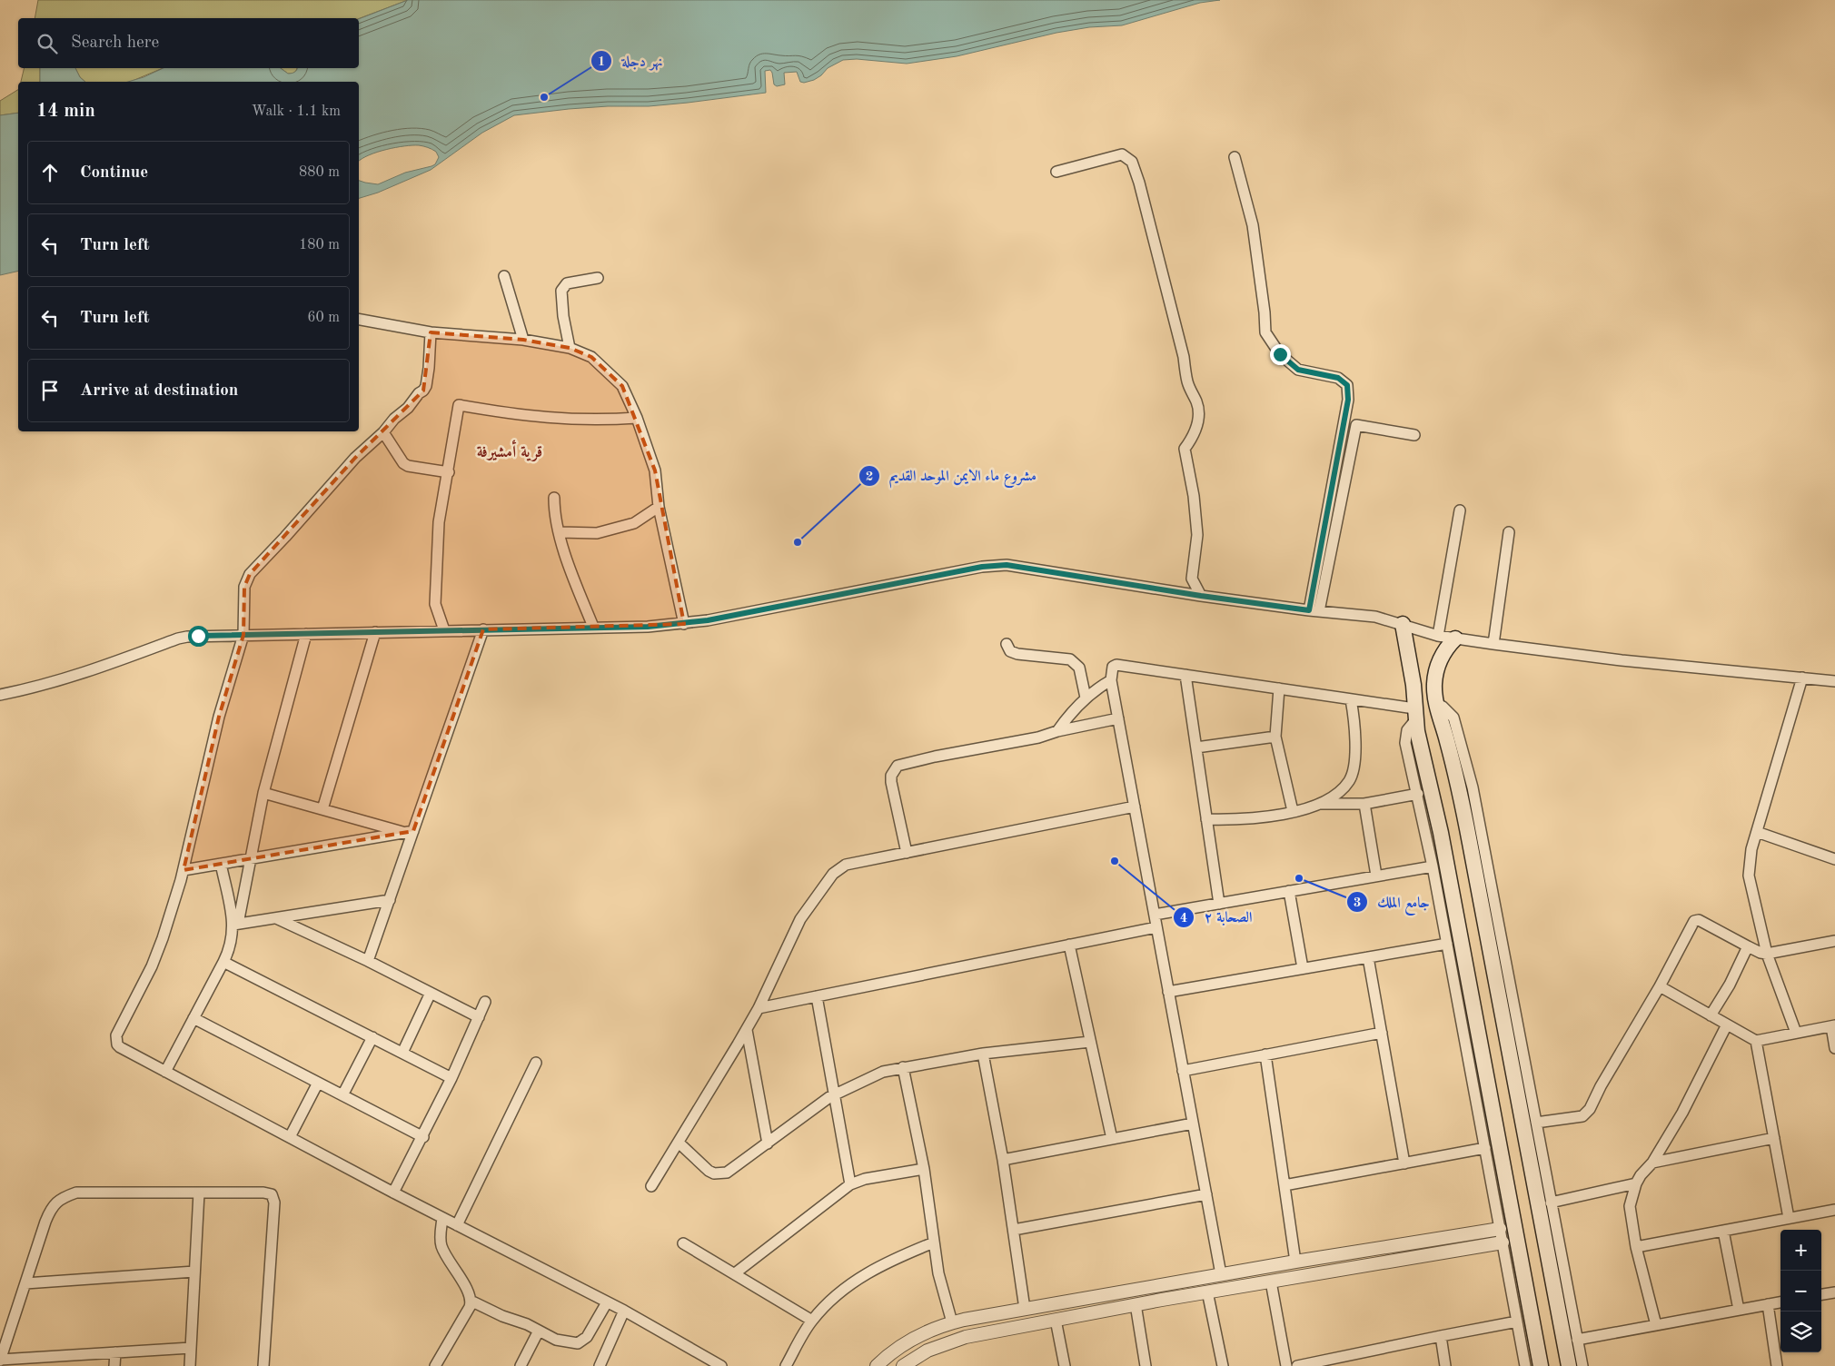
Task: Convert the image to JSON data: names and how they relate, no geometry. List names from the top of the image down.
{
  "districts": ["قرية أمشيرفة"],
  "places": [
    "نهر دجلة",
    "مشروع ماء الايمن الموحد القديم",
    "الصحابة ٢",
    "جامع الملك"
  ],
  "page": {
    "search": "Search here",
    "heading": ["14 min", "Walk · 1.1 km"],
    "list": [
      ["Continue", "880 m"],
      ["Turn left", "180 m"],
      ["Turn left", "60 m"],
      "Arrive at destination"
    ],
    "map_buttons": ["+", "−"]
  }
}
